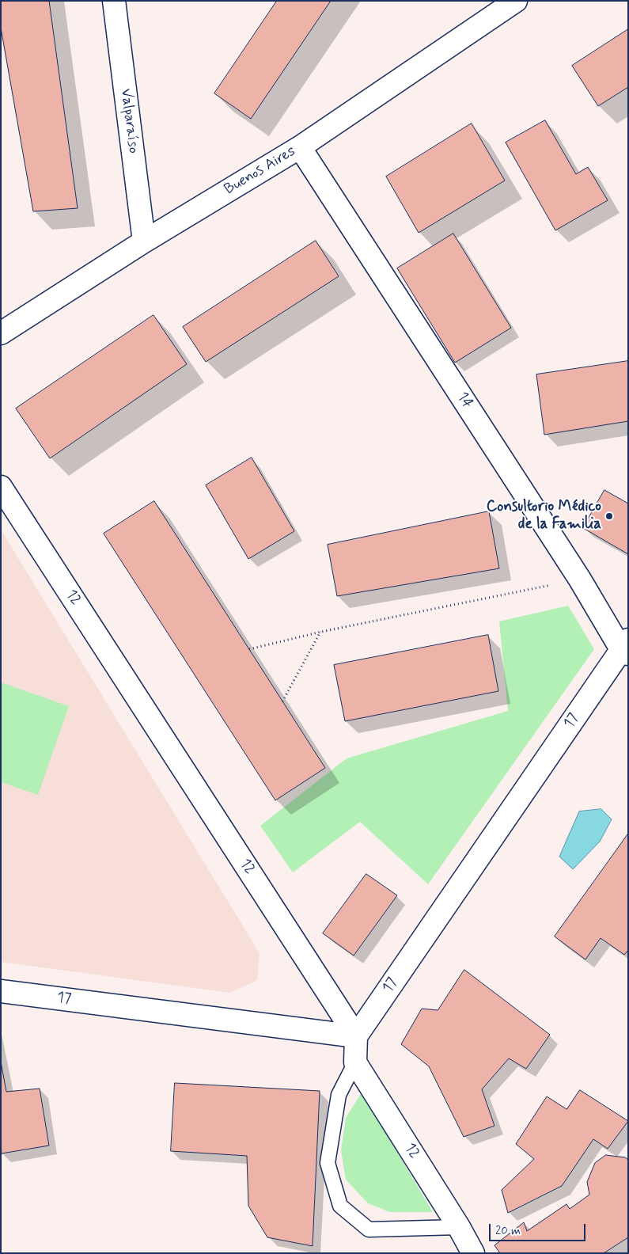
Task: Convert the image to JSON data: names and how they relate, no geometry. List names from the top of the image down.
{
  "streets": {
    "street": [
      "Valparaíso",
      "Buenos Aires",
      "14",
      "12",
      "17"
    ]
  },
  "crossings": [
    ["Valparaíso", "Buenos Aires"],
    ["Buenos Aires", "14"],
    ["14", "17"],
    ["12", "17"]
  ],
  "places": ["Consultorio Médico de la Familia"],
  "scale_bar": "20 m"
}
